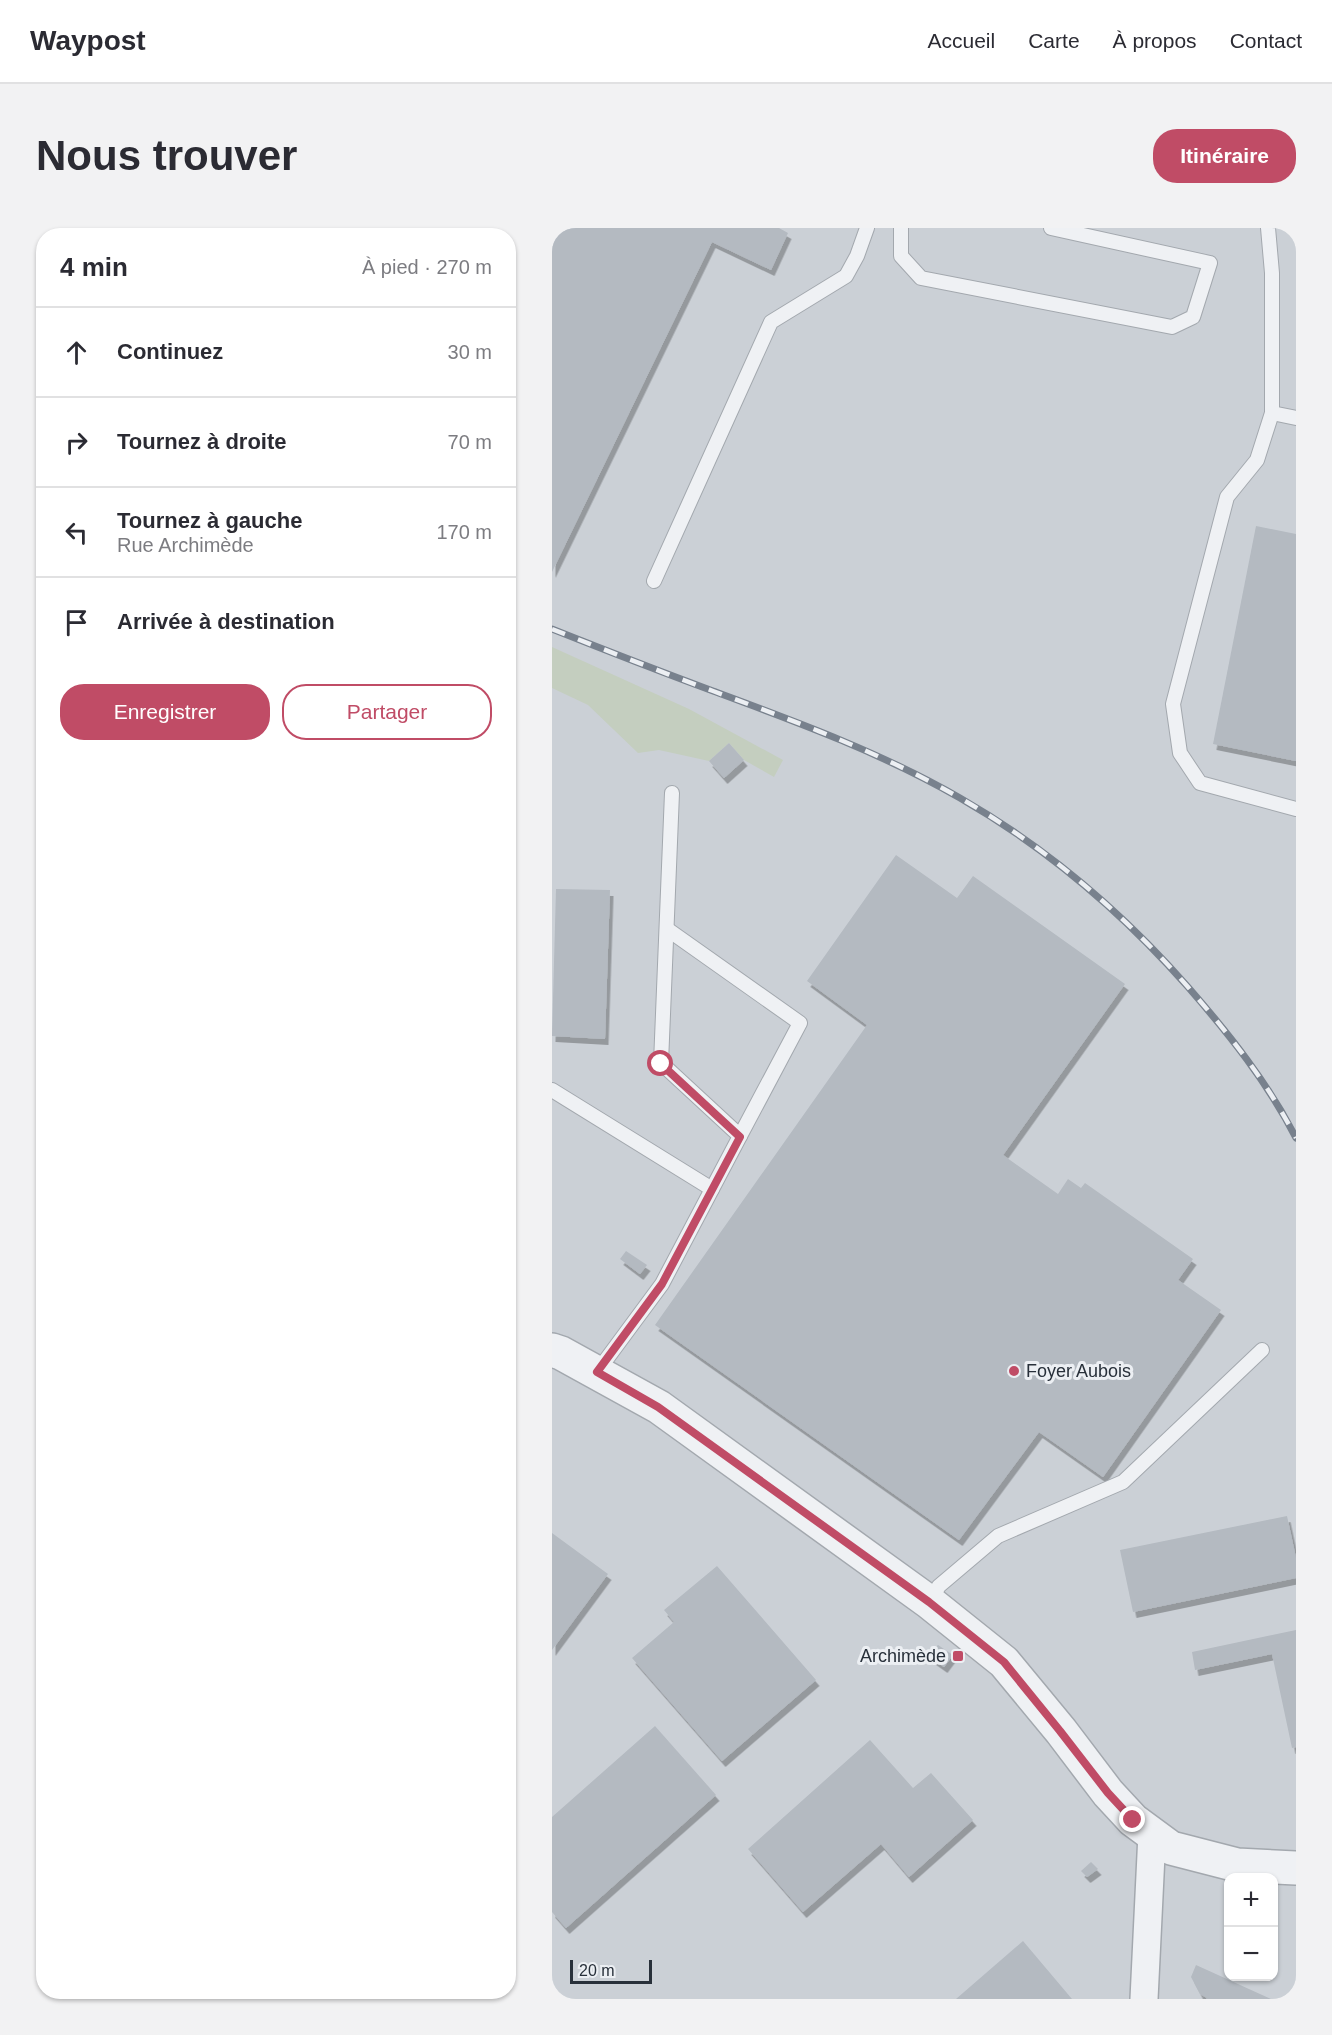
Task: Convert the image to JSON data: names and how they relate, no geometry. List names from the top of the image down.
{
  "places": {
    "other": ["Foyer Aubois"],
    "transit": ["Archimède"]
  },
  "scale_bar": "20 m",
  "page": {
    "header": "Waypost",
    "nav": [
      "Accueil",
      "Carte",
      "À propos",
      "Contact"
    ],
    "buttons": [
      "Itinéraire",
      ["Enregistrer", "Partager"]
    ],
    "title": "Nous trouver",
    "heading": ["4 min", "À pied · 270 m"],
    "list": [
      ["Continuez", "30 m"],
      ["Tournez à droite", "70 m"],
      ["Tournez à gauche", "Rue Archimède", "170 m"],
      "Arrivée à destination"
    ],
    "map_buttons": ["+", "−"],
    "scale": "20 m"
  }
}
